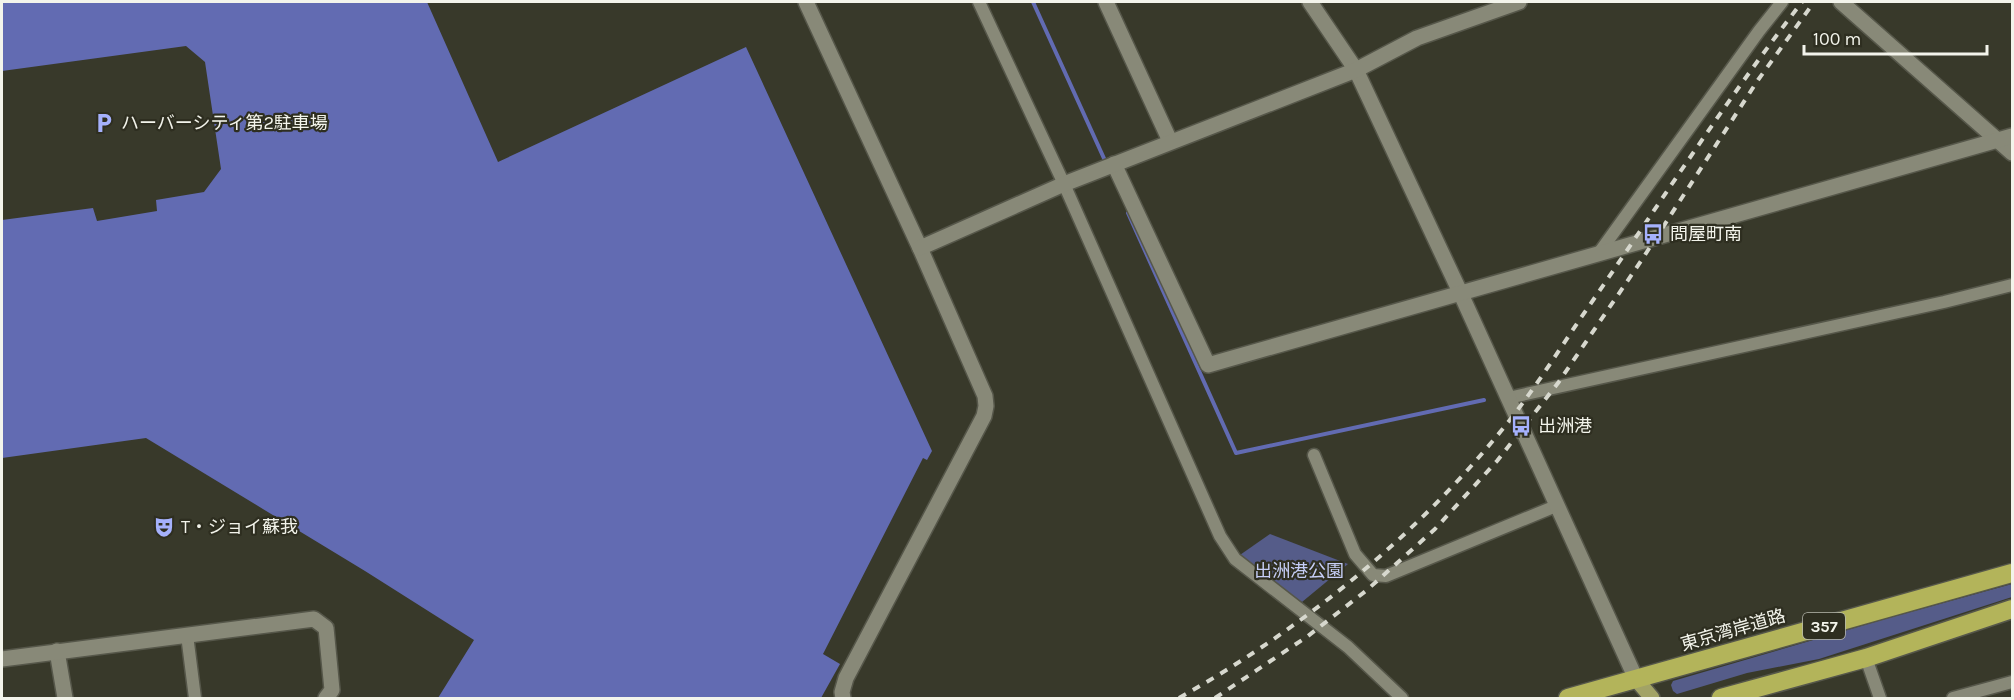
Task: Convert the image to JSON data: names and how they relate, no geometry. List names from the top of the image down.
{
  "streets": {
    "highway": ["357", "東京湾岸道路"]
  },
  "parks": ["出洲港公園"],
  "places": {
    "parking": ["ハーバーシティ第2駐車場"],
    "bus stop": ["問屋町南", "出洲港"],
    "theatre": ["T・ジョイ蘇我"]
  },
  "scale_bar": "100 m"
}
